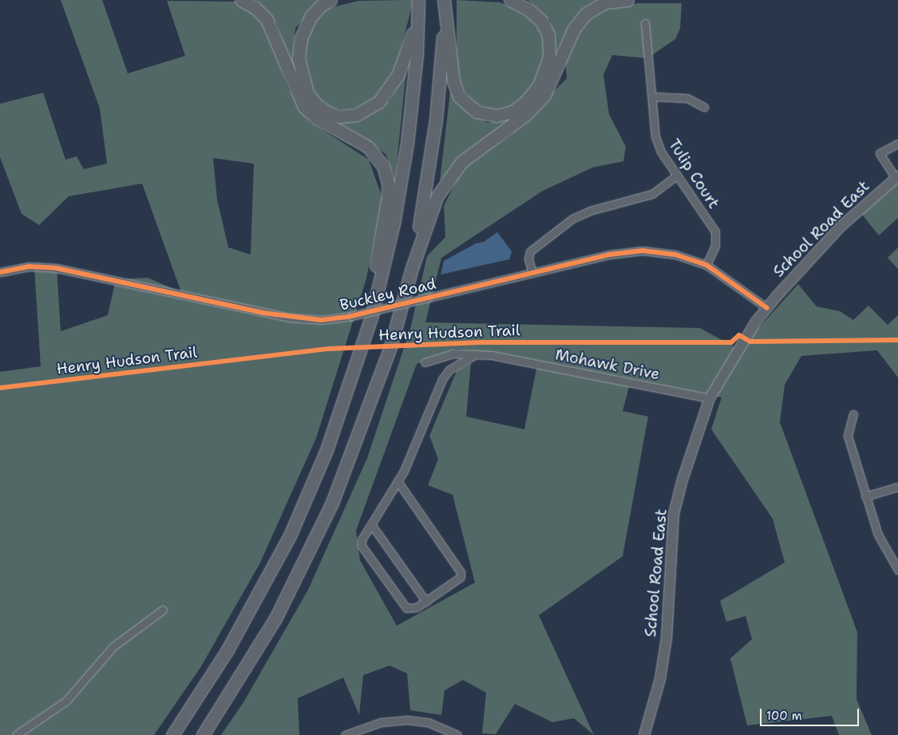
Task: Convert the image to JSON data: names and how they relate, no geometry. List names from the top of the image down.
{
  "streets": {
    "street": [
      "Tulip Court",
      "School Road East",
      "Buckley Road",
      "Mohawk Drive"
    ],
    "cycle path": ["Henry Hudson Trail"]
  },
  "crossings": [
    ["Tulip Court", "Buckley Road"],
    ["School Road East", "Buckley Road"],
    ["School Road East", "Mohawk Drive"]
  ],
  "scale_bar": "100 m"
}
